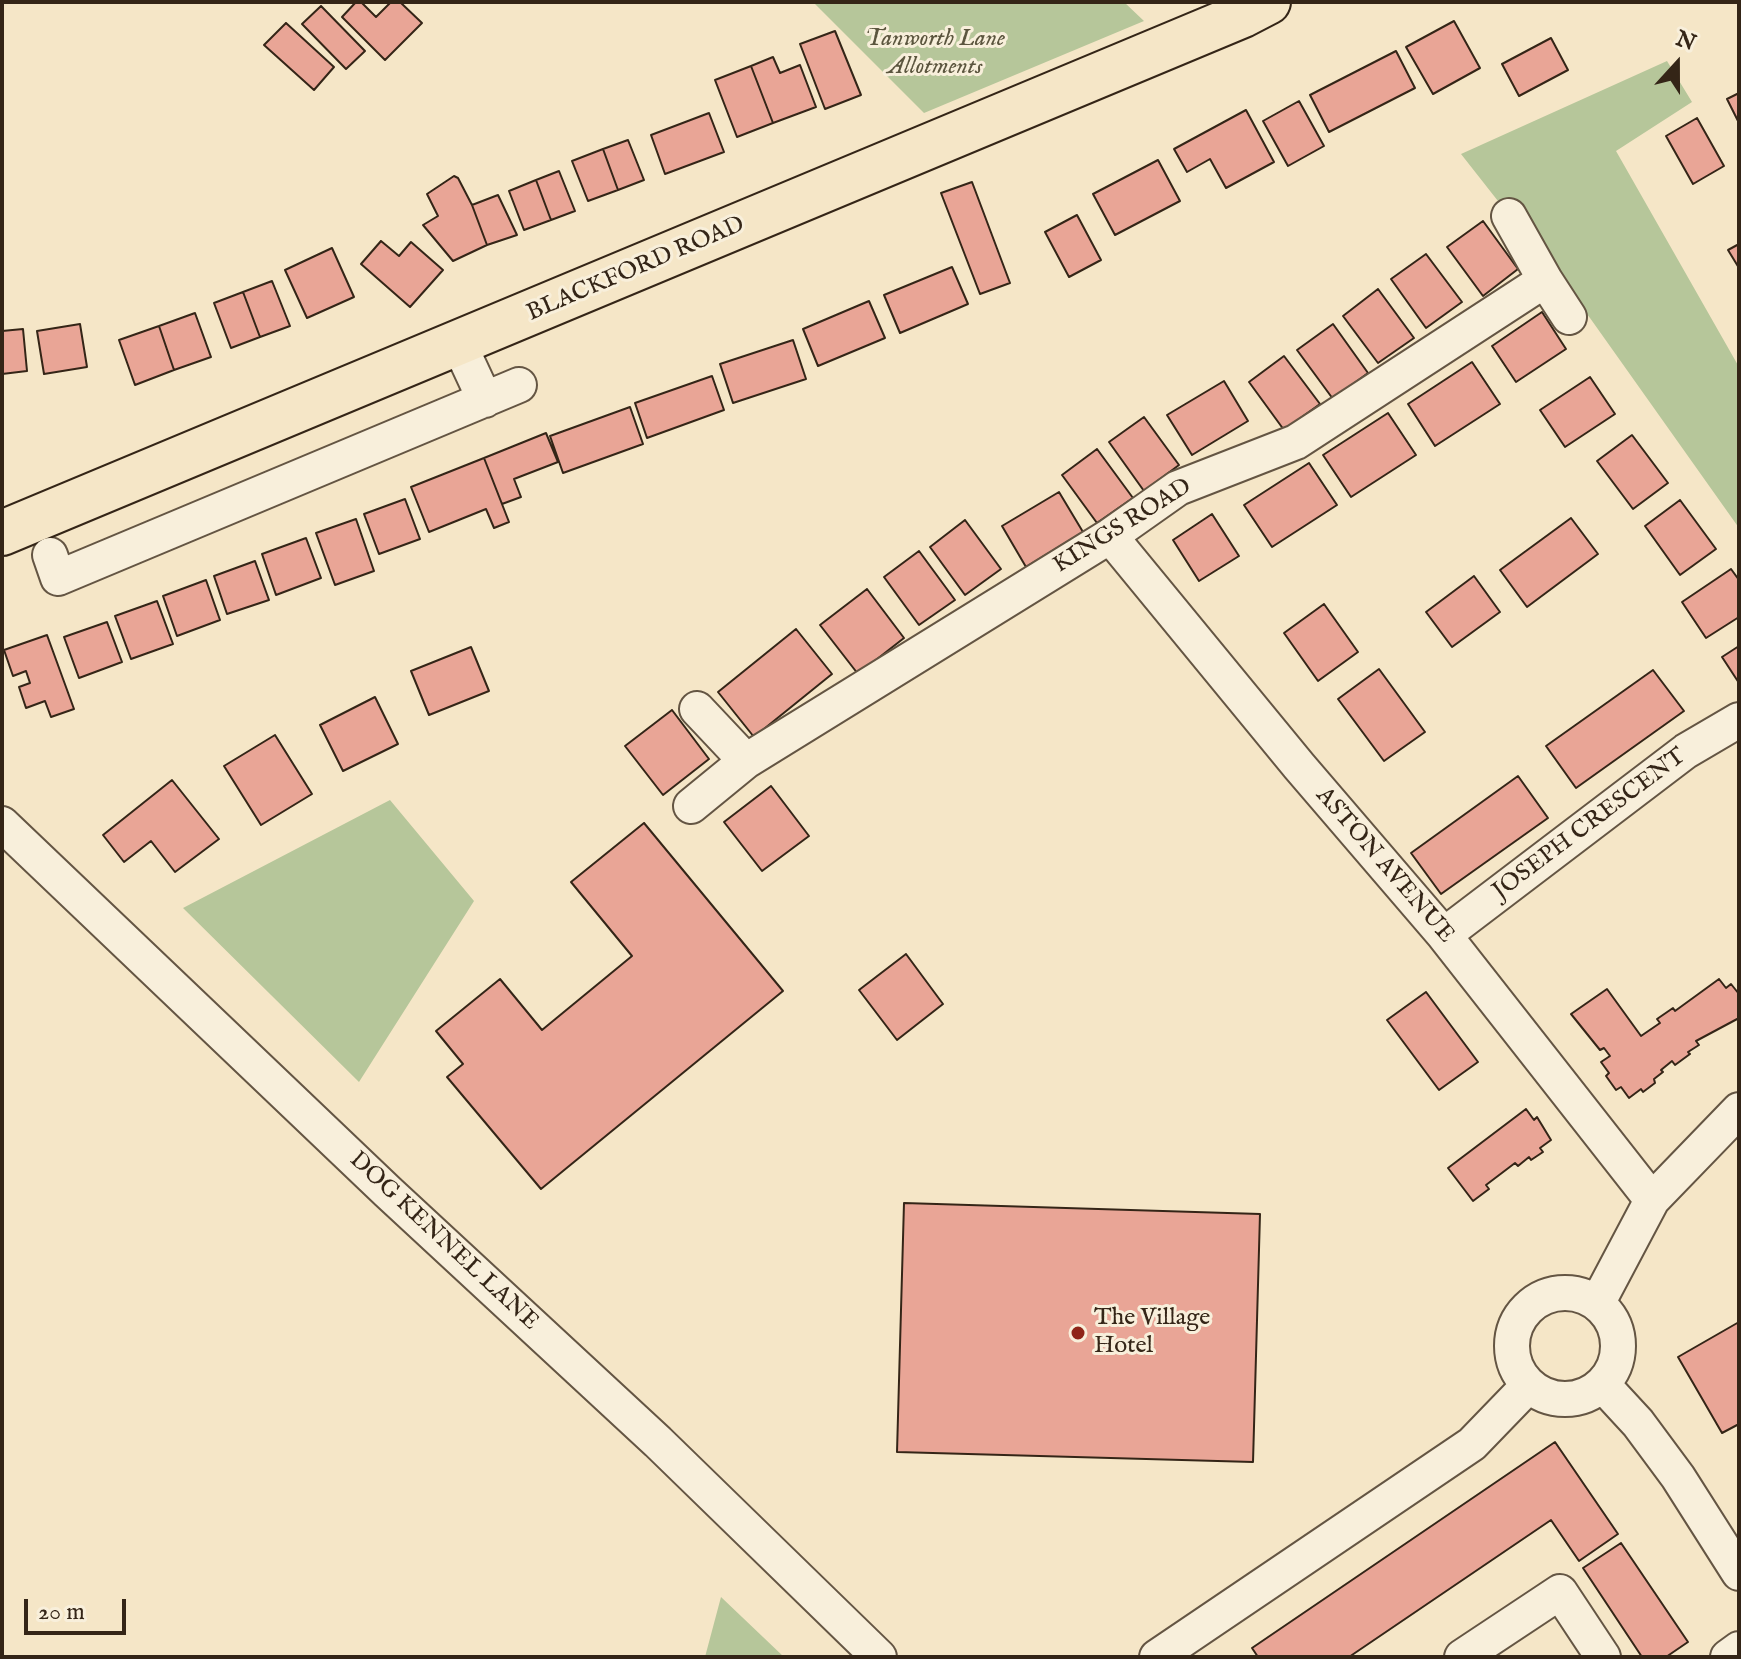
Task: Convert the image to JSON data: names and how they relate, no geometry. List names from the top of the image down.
{
  "streets": {
    "main road": ["BLACKFORD ROAD"],
    "street": [
      "KINGS ROAD",
      "JOSEPH CRESCENT",
      "ASTON AVENUE",
      "DOG KENNEL LANE"
    ]
  },
  "crossings": [
    ["KINGS ROAD", "ASTON AVENUE"],
    ["JOSEPH CRESCENT", "ASTON AVENUE"]
  ],
  "parks": ["Tanworth Lane Allotments"],
  "places": ["The Village Hotel"],
  "scale_bar": "20 m",
  "north": "top"
}
